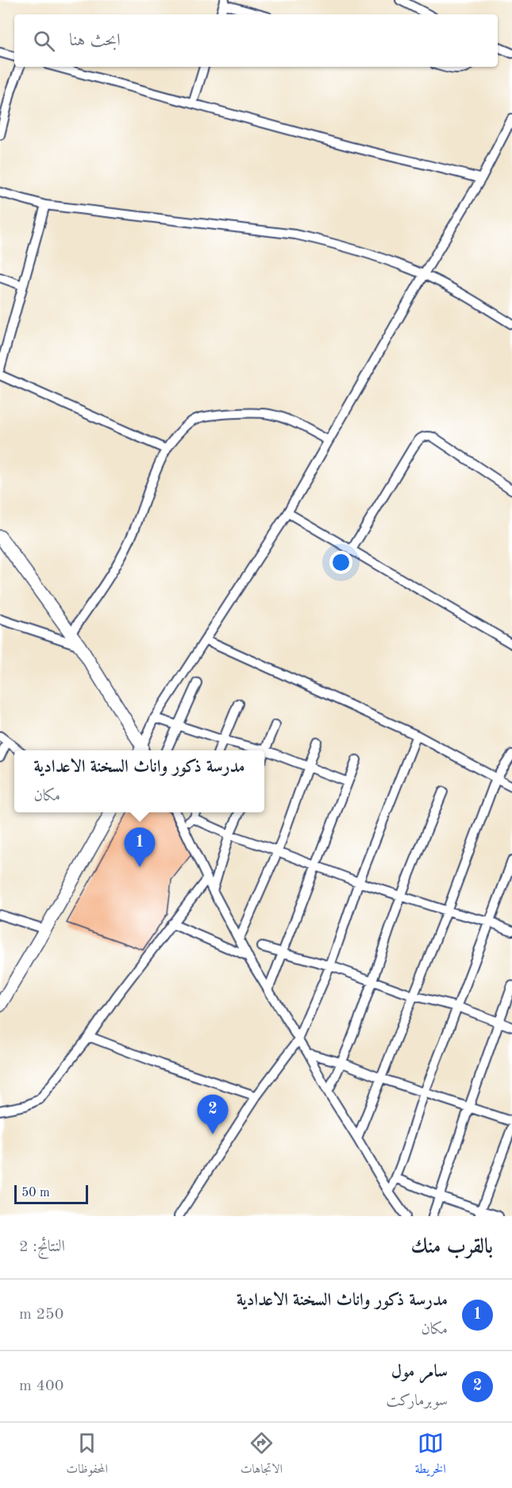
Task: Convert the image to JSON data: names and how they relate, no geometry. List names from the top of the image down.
{
  "scale_bar": "50 m",
  "page": {
    "search": "ابحث هنا",
    "popup": ["مدرسة ذكور واناث السخنة الاعدادية", "مكان"],
    "pins": ["1", "2"],
    "scale": "50 m",
    "heading": ["بالقرب منك", "النتائج: 2"],
    "list": [
      {
        "mark": "1",
        "name": "مدرسة ذكور واناث السخنة الاعدادية",
        "note": "مكان",
        "value": "250 m"
      },
      {
        "mark": "2",
        "name": "سامر مول",
        "note": "سوبرماركت",
        "value": "400 m"
      }
    ],
    "nav": ["الخريطة", "الاتجاهات", "المحفوظات"]
  }
}
